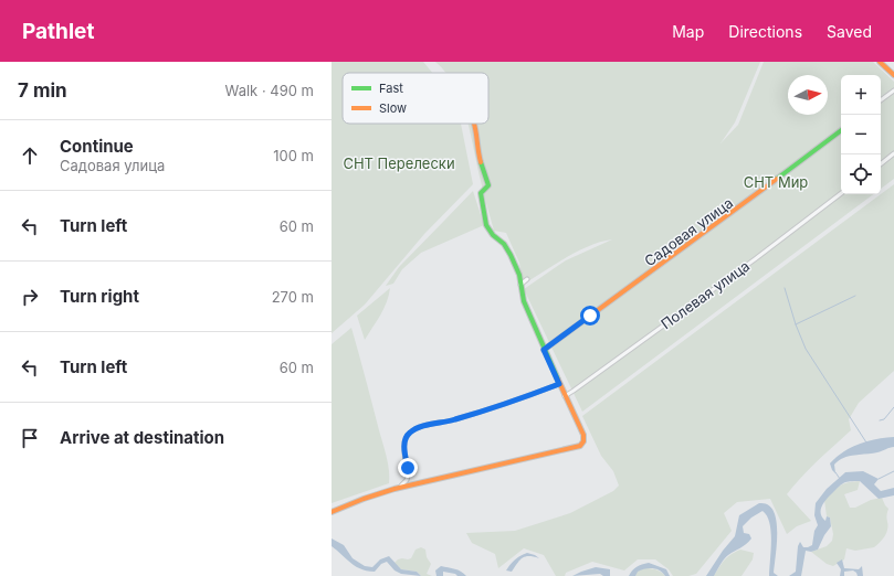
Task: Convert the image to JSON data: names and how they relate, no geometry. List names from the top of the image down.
{
  "streets": {
    "street": ["Садовая улица", "Полевая улица"]
  },
  "parks": ["СНТ Перелески", "СНТ Мир"],
  "legend": ["Fast", "Slow"],
  "north": "right",
  "page": {
    "header": "Pathlet",
    "nav": ["Map", "Directions", "Saved"],
    "heading": ["7 min", "Walk · 490 m"],
    "map_buttons": ["+", "−"],
    "list": [
      ["Continue", "Садовая улица", "100 m"],
      ["Turn left", "60 m"],
      ["Turn right", "270 m"],
      ["Turn left", "60 m"],
      "Arrive at destination"
    ]
  }
}
